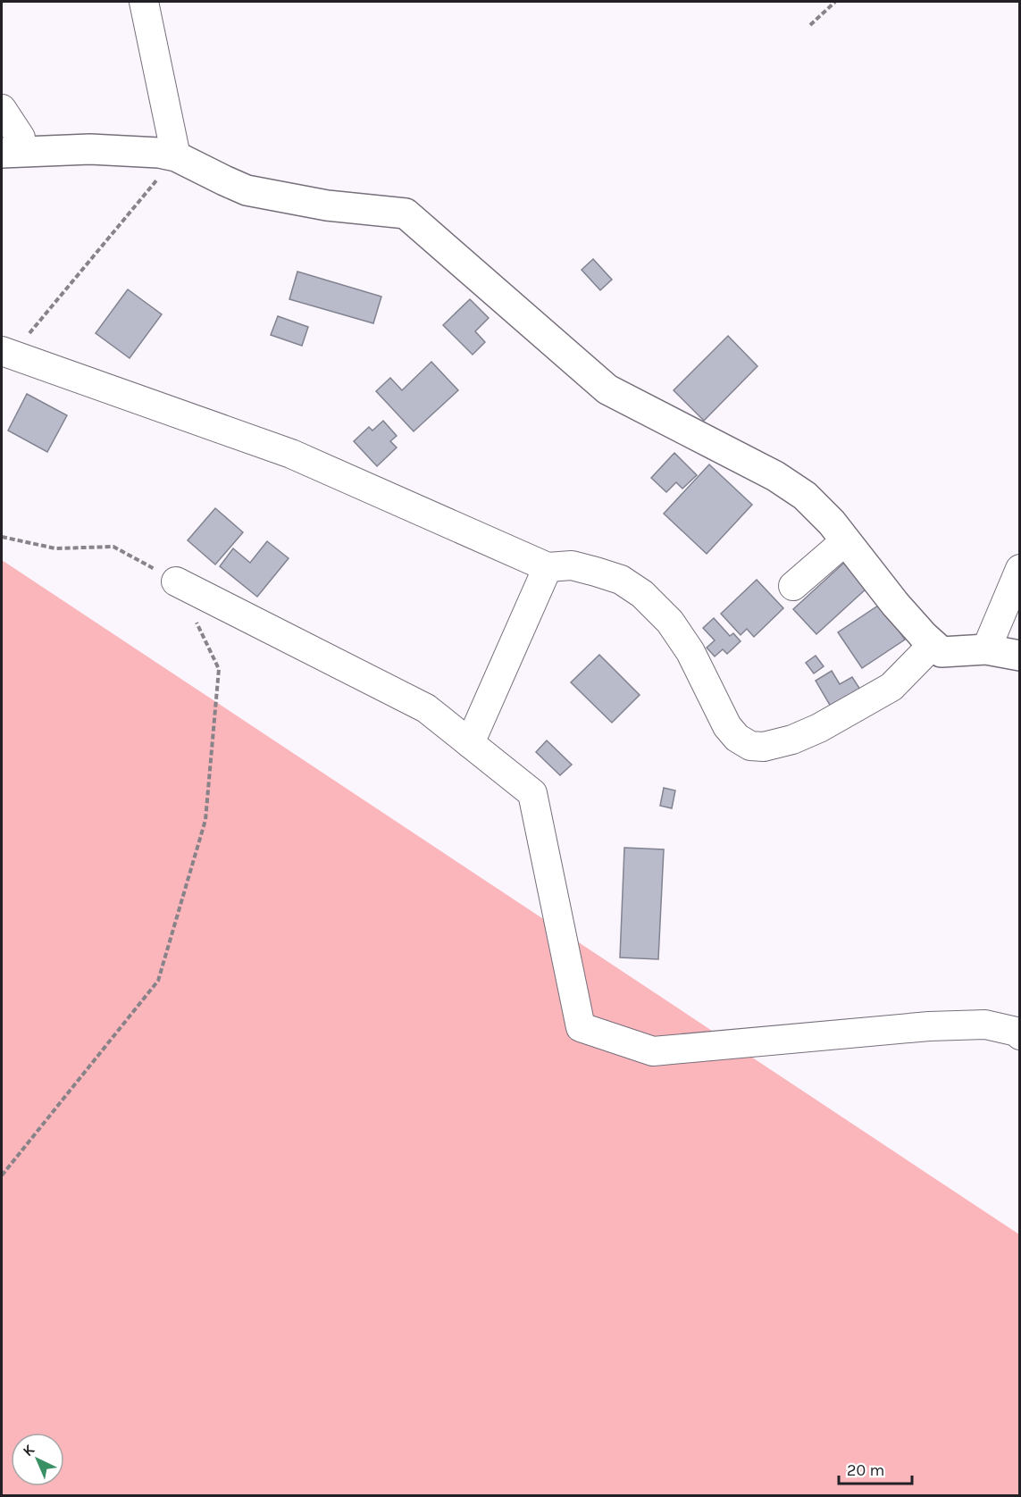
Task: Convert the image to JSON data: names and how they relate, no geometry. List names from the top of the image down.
{
  "scale_bar": "20 m",
  "north": "top left"
}
